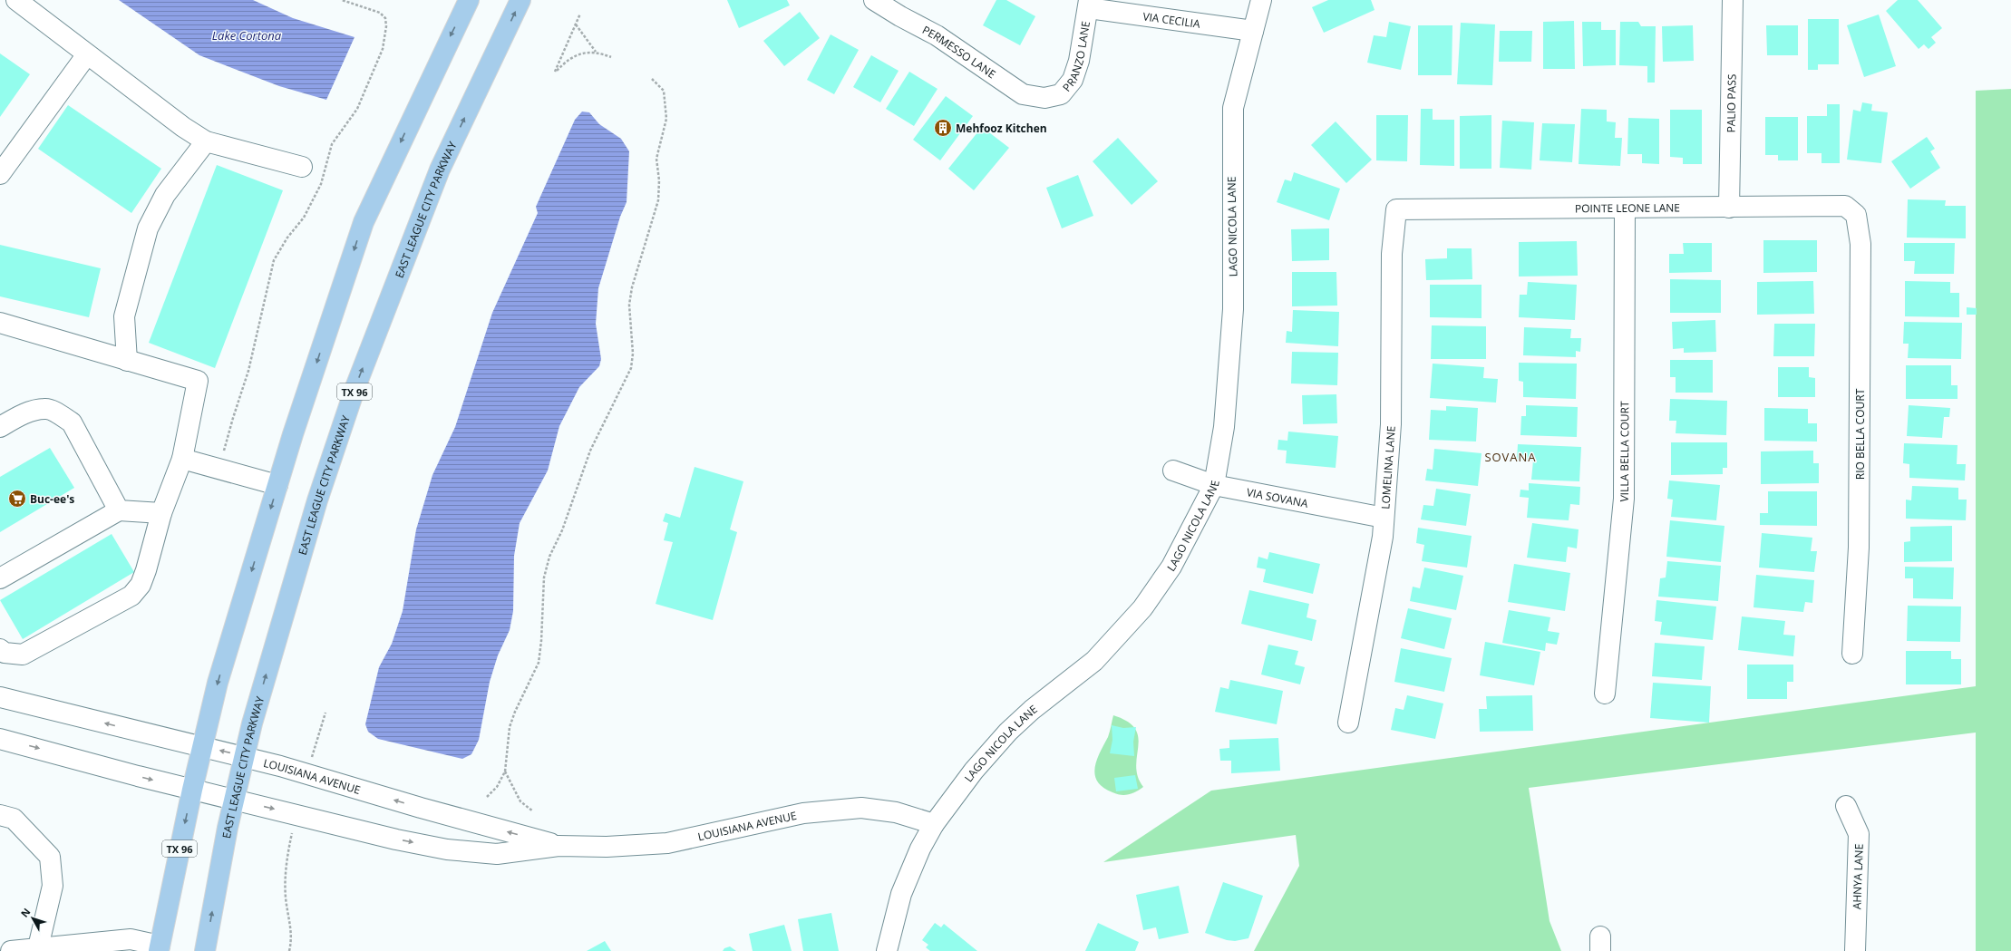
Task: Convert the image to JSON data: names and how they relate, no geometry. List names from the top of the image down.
{
  "streets": {
    "main road": ["EAST LEAGUE CITY PARKWAY", "TX 96"],
    "street": [
      "VIA CECILIA",
      "PERMESSO LANE",
      "PRANZO LANE",
      "PALIO PASS",
      "POINTE LEONE LANE",
      "LAGO NICOLA LANE",
      "RIO BELLA COURT",
      "VILLA BELLA COURT",
      "LOMELINA LANE",
      "VIA SOVANA",
      "LOUISIANA AVENUE",
      "AHNYA LANE"
    ]
  },
  "crossings": [
    ["VIA CECILIA", "PRANZO LANE"],
    ["VIA CECILIA", "LAGO NICOLA LANE"],
    ["PERMESSO LANE", "PRANZO LANE"],
    ["PALIO PASS", "POINTE LEONE LANE"],
    ["POINTE LEONE LANE", "RIO BELLA COURT"],
    ["POINTE LEONE LANE", "VILLA BELLA COURT"],
    ["POINTE LEONE LANE", "LOMELINA LANE"],
    ["EAST LEAGUE CITY PARKWAY", "LOUISIANA AVENUE"],
    ["LAGO NICOLA LANE", "VIA SOVANA"],
    ["LAGO NICOLA LANE", "LOUISIANA AVENUE"],
    ["TX 96", "LOUISIANA AVENUE"],
    ["LOMELINA LANE", "VIA SOVANA"]
  ],
  "districts": ["SOVANA"],
  "water": ["Lake Cortona"],
  "places": {
    "building": ["Mehfooz Kitchen"],
    "supermarket": ["Buc-ee's"]
  },
  "north": "top left"
}
